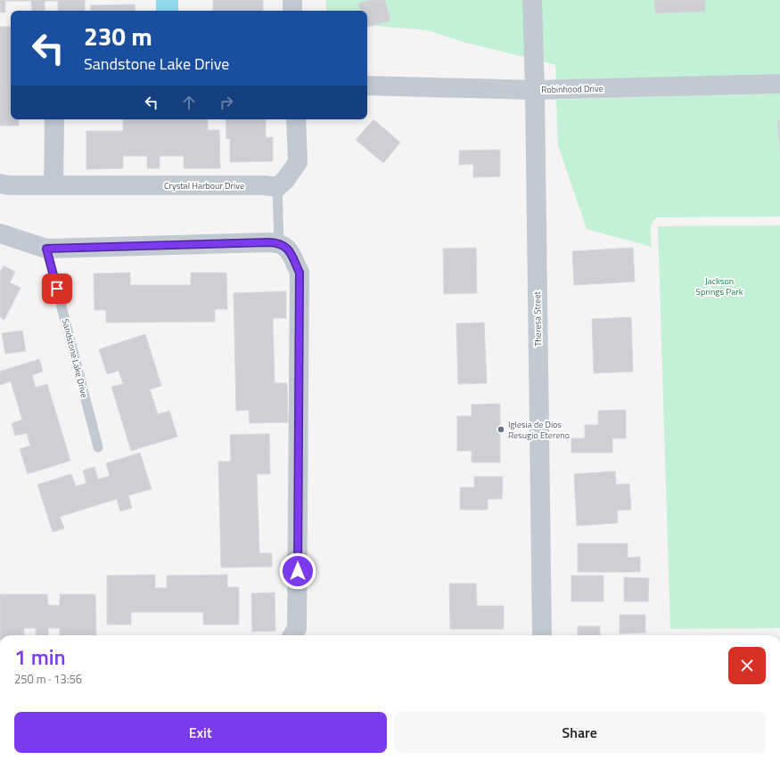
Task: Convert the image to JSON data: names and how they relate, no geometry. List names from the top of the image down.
{
  "streets": {
    "street": ["Robinhood Drive", "Crystal Harbour Drive", "Theresa Street"],
    "lane": ["Sandstone Lake Drive"]
  },
  "crossings": [
    ["Robinhood Drive", "Theresa Street"]
  ],
  "parks": ["Jackson Springs Park"],
  "places": ["Iglesia de Dios Resugio Etereno"],
  "page": {
    "turn": ["230 m", "Sandstone Lake Drive"],
    "heading": ["1 min", "250 m · 13:56"],
    "buttons": ["Exit", "Share"]
  }
}
